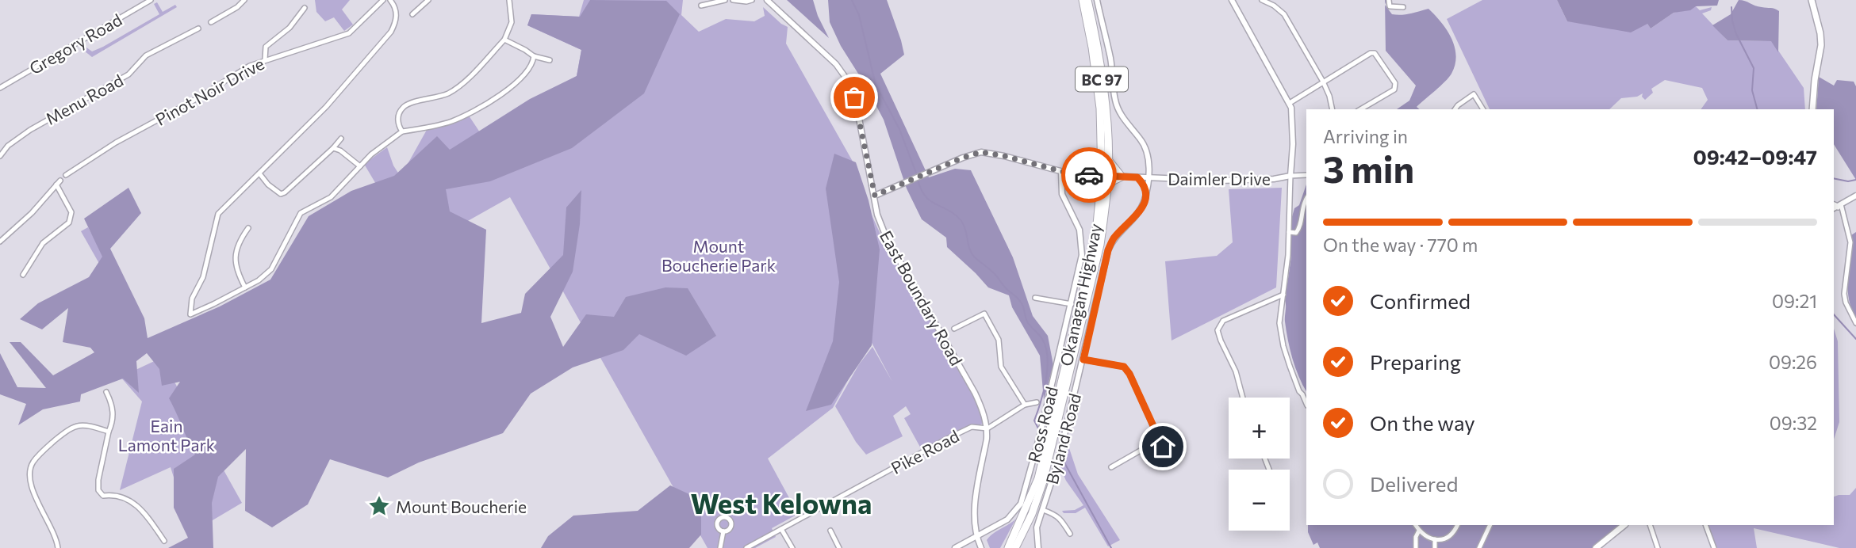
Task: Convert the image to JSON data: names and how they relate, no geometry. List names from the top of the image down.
{
  "streets": {
    "highway": ["BC 97", "Okanagan Highway"],
    "street": [
      "Gregory Road",
      "Pinot Noir Drive",
      "Menu Road",
      "Daimler Drive",
      "East Boundary Road",
      "Ross Road",
      "Byland Road",
      "Pike Road"
    ]
  },
  "crossings": [
    ["Daimler Drive", "Okanagan Highway"],
    ["Daimler Drive", "East Boundary Road"],
    ["Daimler Drive", "Ross Road"],
    ["Daimler Drive", "Byland Road"],
    ["Okanagan Highway", "Ross Road"],
    ["East Boundary Road", "Pike Road"]
  ],
  "districts": ["West Kelowna"],
  "parks": ["Mount Boucherie Park", "Eain Lamont Park"],
  "places": {
    "place": ["Mount Boucherie"]
  },
  "page": {
    "heading": ["3 min", "Arriving in", "09:42–09:47"],
    "bar": "On the way · 770 m",
    "list": [
      ["Confirmed", "09:21"],
      ["Preparing", "09:26"],
      ["On the way", "09:32"],
      "Delivered"
    ],
    "map_buttons": ["+", "−"]
  }
}
